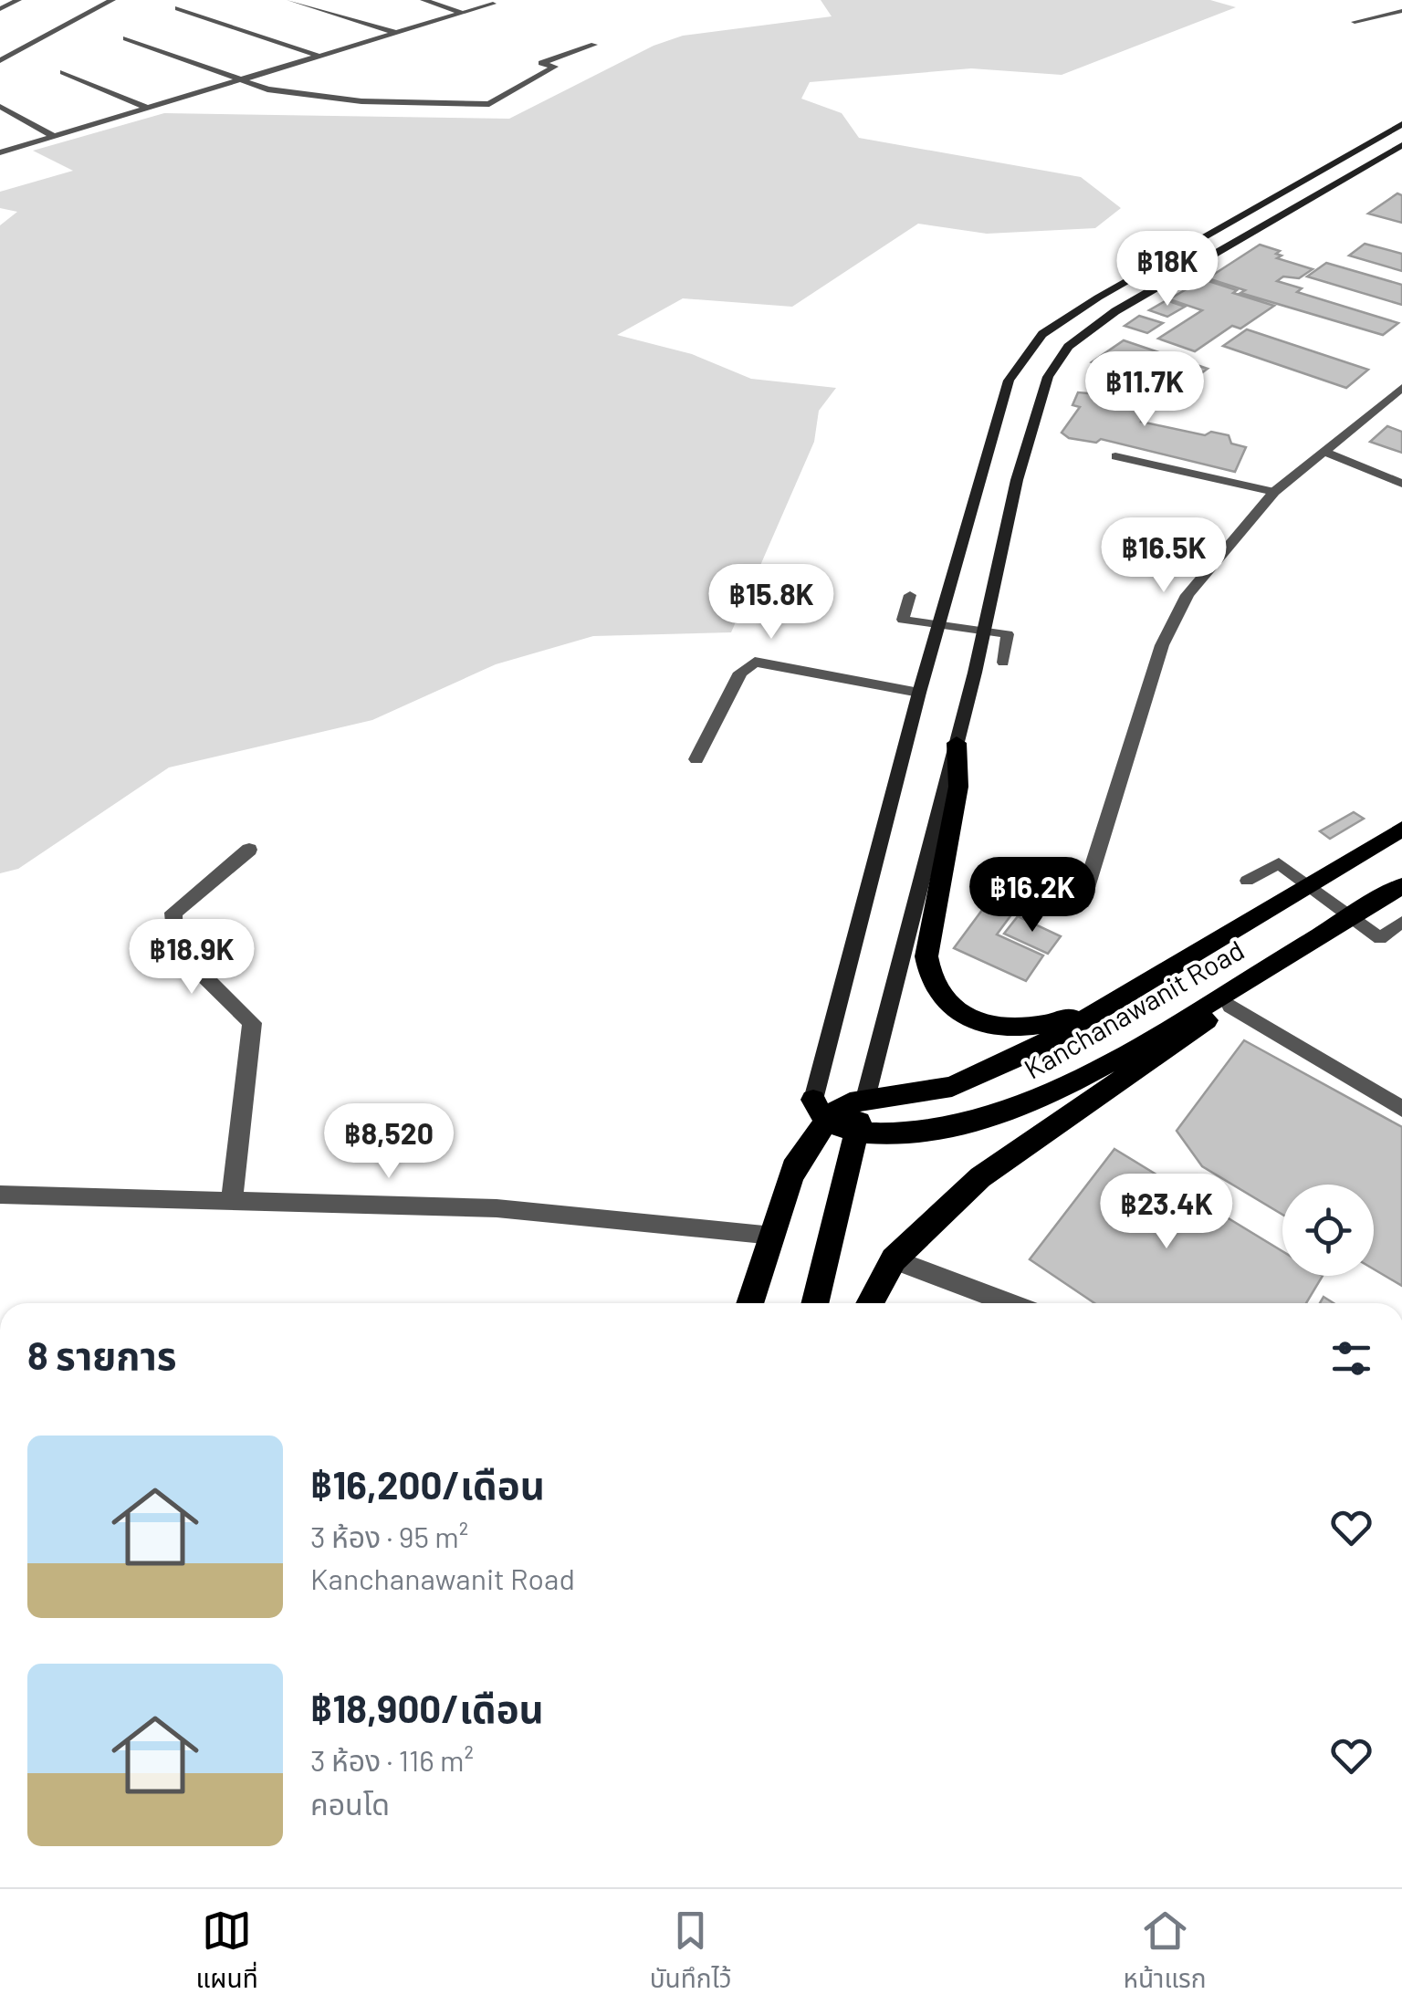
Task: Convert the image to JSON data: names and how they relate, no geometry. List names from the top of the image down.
{
  "streets": {
    "main road": ["Kanchanawanit Road"]
  },
  "page": {
    "price": [
      "฿18K",
      "฿11.7K",
      "฿16.5K",
      "฿15.8K",
      "฿16.2K",
      "฿18.9K",
      "฿8,520",
      "฿23.4K"
    ],
    "heading": "8 รายการ",
    "list": [
      {
        "name": "฿16,200/เดือน",
        "note": "3 ห้อง · 95 m² · Kanchanawanit Road"
      },
      {
        "name": "฿18,900/เดือน",
        "note": "3 ห้อง · 116 m² · คอนโด"
      }
    ],
    "tabs": ["แผนที่", "บันทึกไว้", "หน้าแรก"]
  }
}
